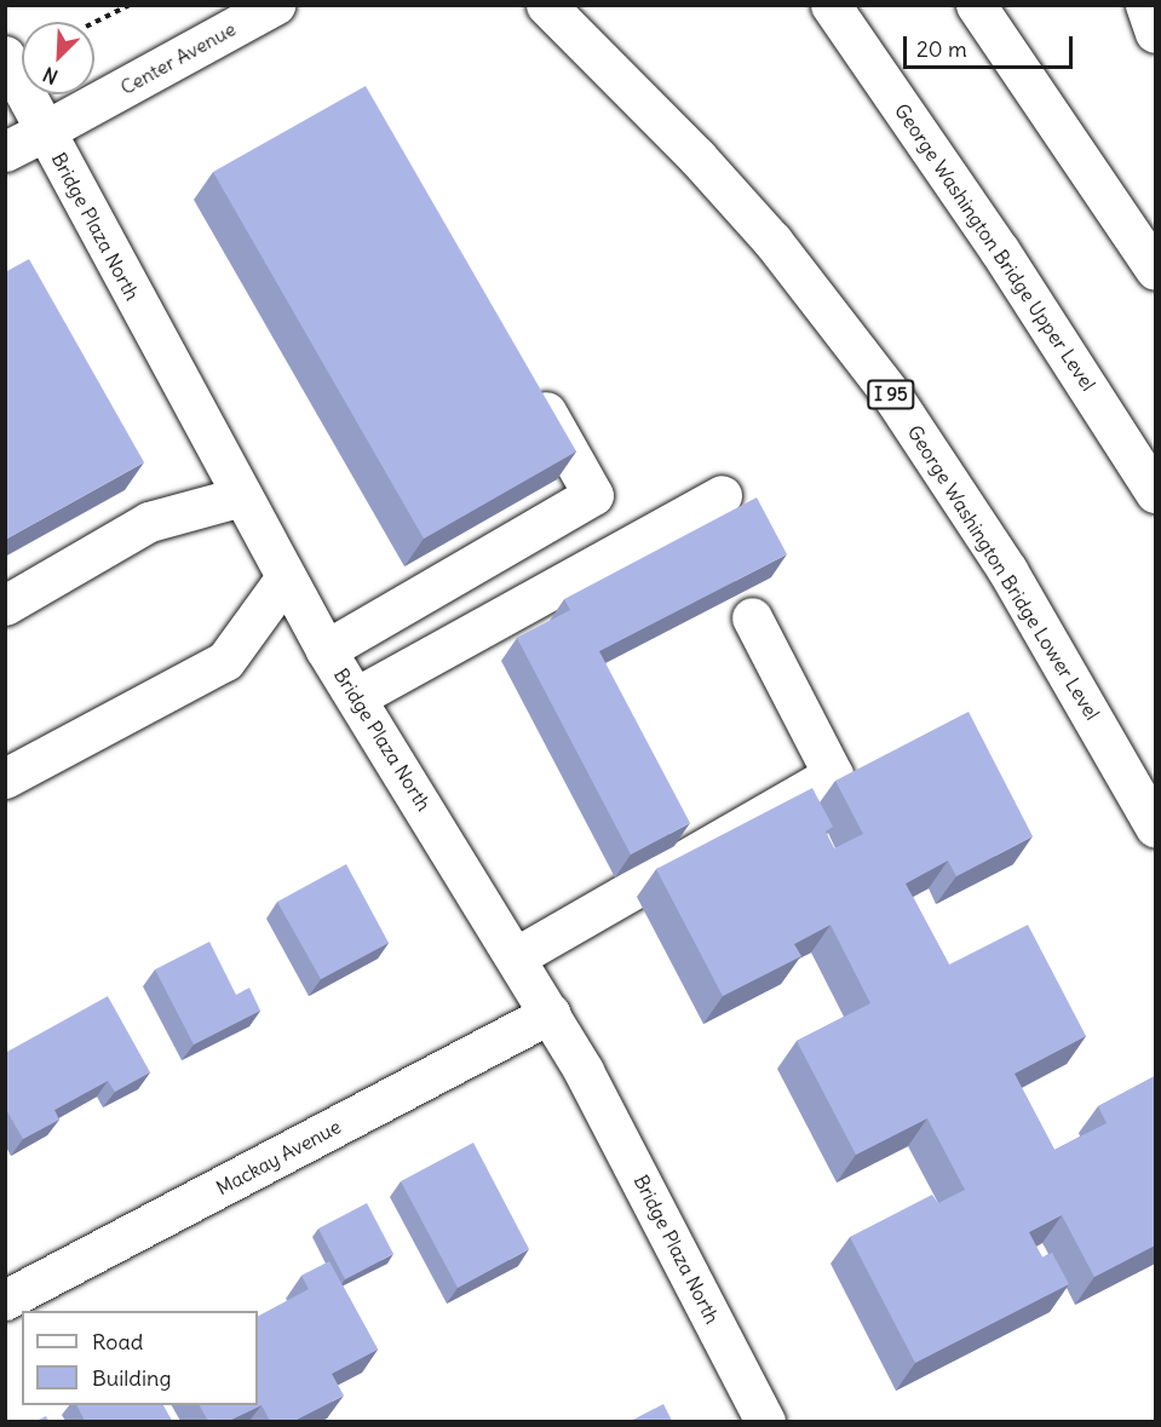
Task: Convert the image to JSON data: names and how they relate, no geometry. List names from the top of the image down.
{
  "streets": {
    "main road": [
      "Center Avenue",
      "Bridge Plaza North",
      "George Washington Bridge Upper Level",
      "I 95",
      "George Washington Bridge Lower Level",
      "Mackay Avenue"
    ]
  },
  "crossings": [
    ["Center Avenue", "Bridge Plaza North"],
    ["Bridge Plaza North", "Mackay Avenue"]
  ],
  "legend": ["Road", "Building"],
  "scale_bar": "20 m",
  "north": "bottom left"
}
